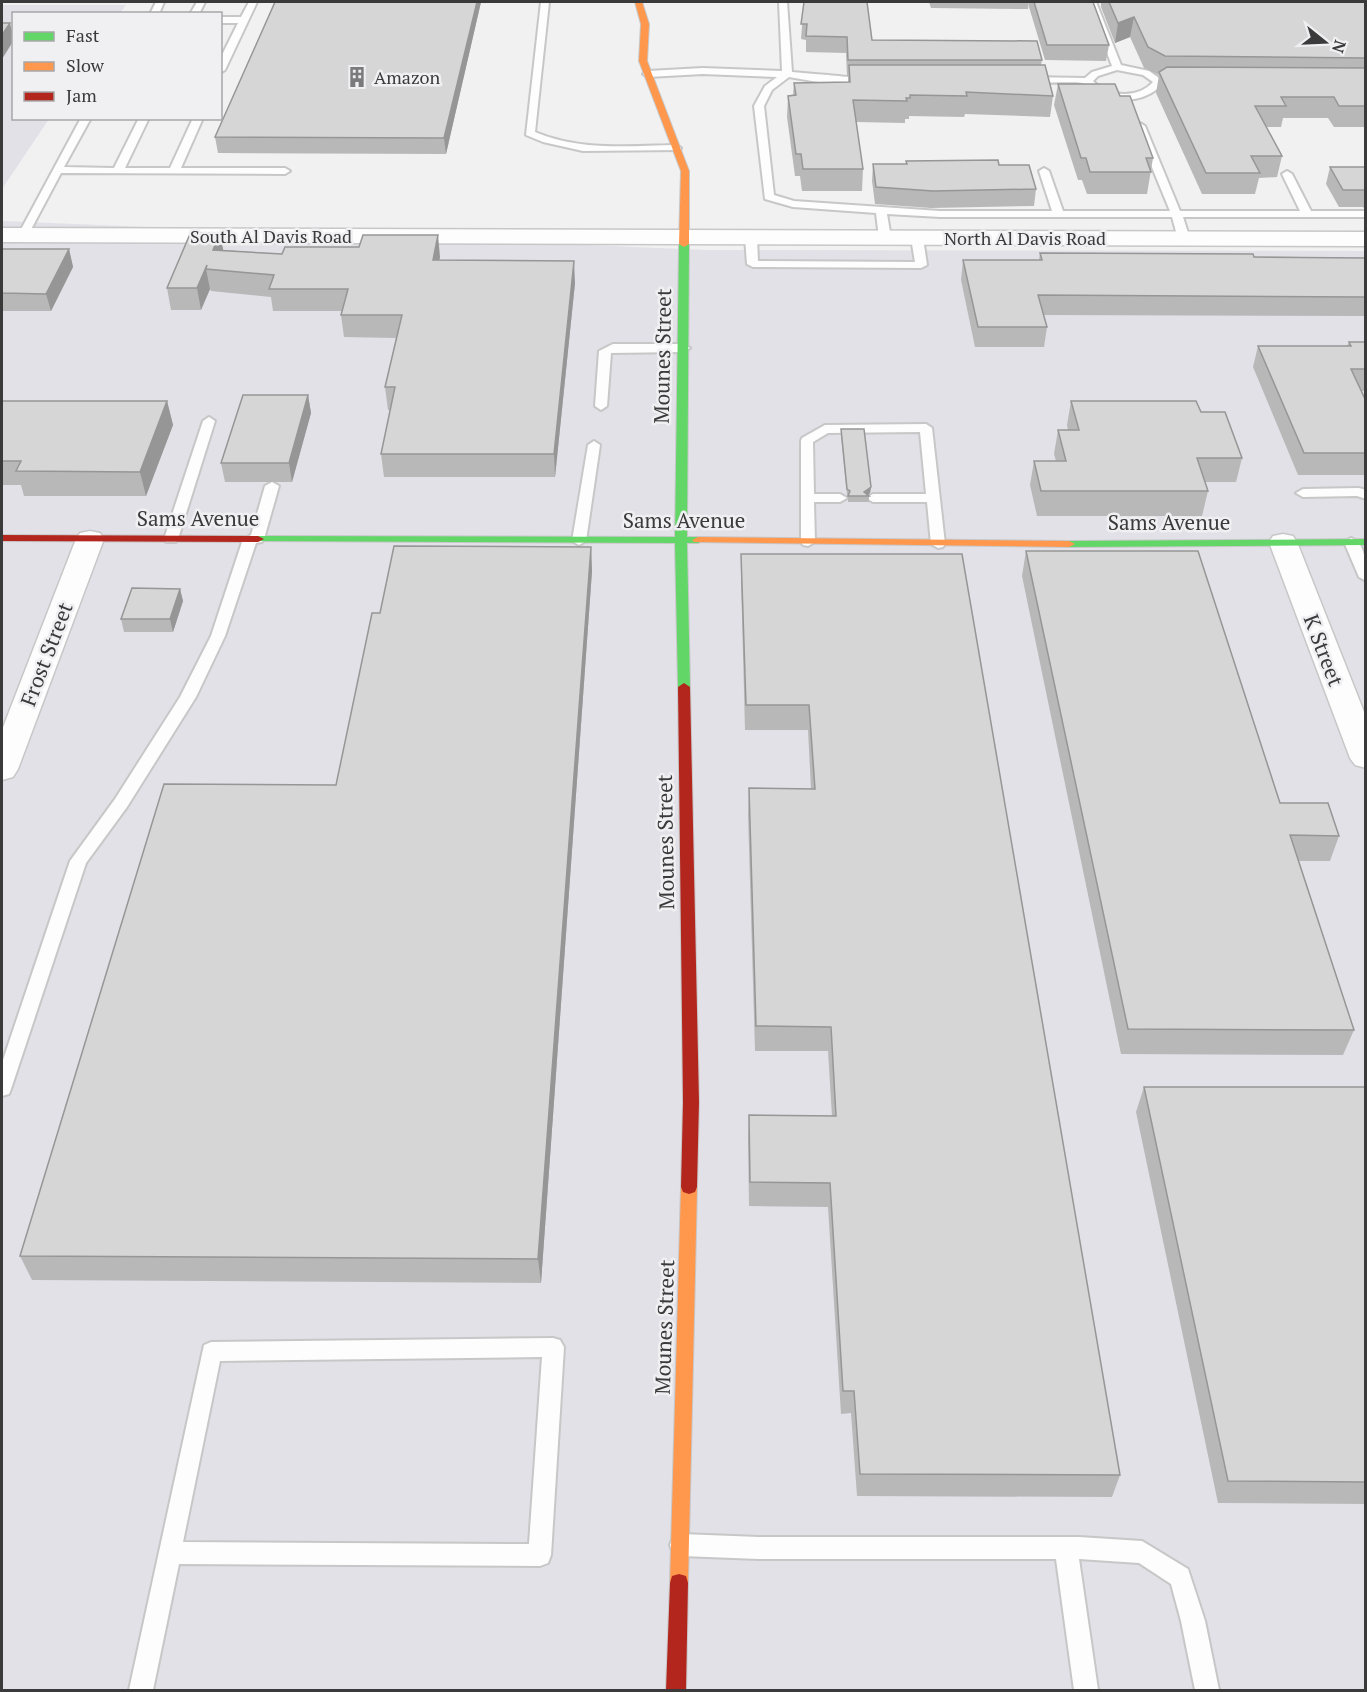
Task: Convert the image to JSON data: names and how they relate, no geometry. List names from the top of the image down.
{
  "streets": {
    "main road": ["Mounes Street", "Sams Avenue"],
    "street": [
      "South Al Davis Road",
      "North Al Davis Road",
      "K Street",
      "Frost Street"
    ]
  },
  "crossings": [
    ["South Al Davis Road", "North Al Davis Road"],
    ["South Al Davis Road", "Mounes Street"],
    ["North Al Davis Road", "Mounes Street"],
    ["Mounes Street", "Sams Avenue"],
    ["Sams Avenue", "K Street"],
    ["Sams Avenue", "Frost Street"]
  ],
  "places": {
    "building": ["Amazon"]
  },
  "legend": ["Fast", "Slow", "Jam"],
  "north": "right"
}
